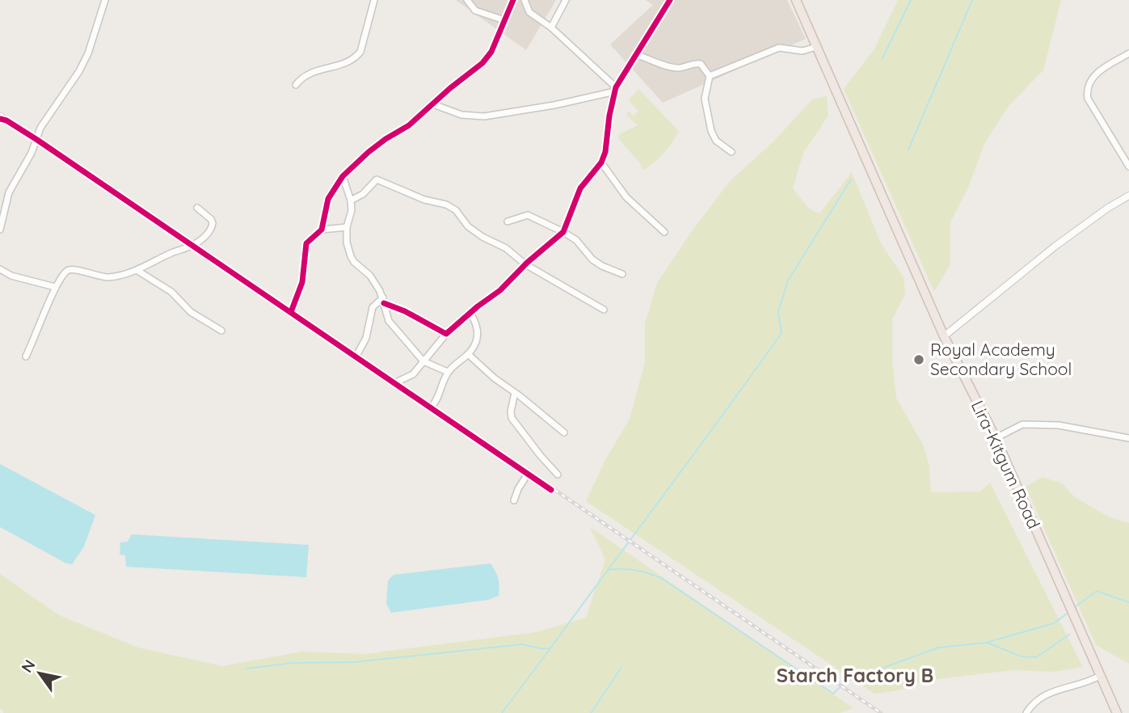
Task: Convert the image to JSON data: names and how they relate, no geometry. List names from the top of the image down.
{
  "streets": {
    "main road": ["Lira-Kitgum Road"]
  },
  "districts": ["Starch Factory B"],
  "places": ["Royal Academy Secondary School"],
  "north": "top left"
}
